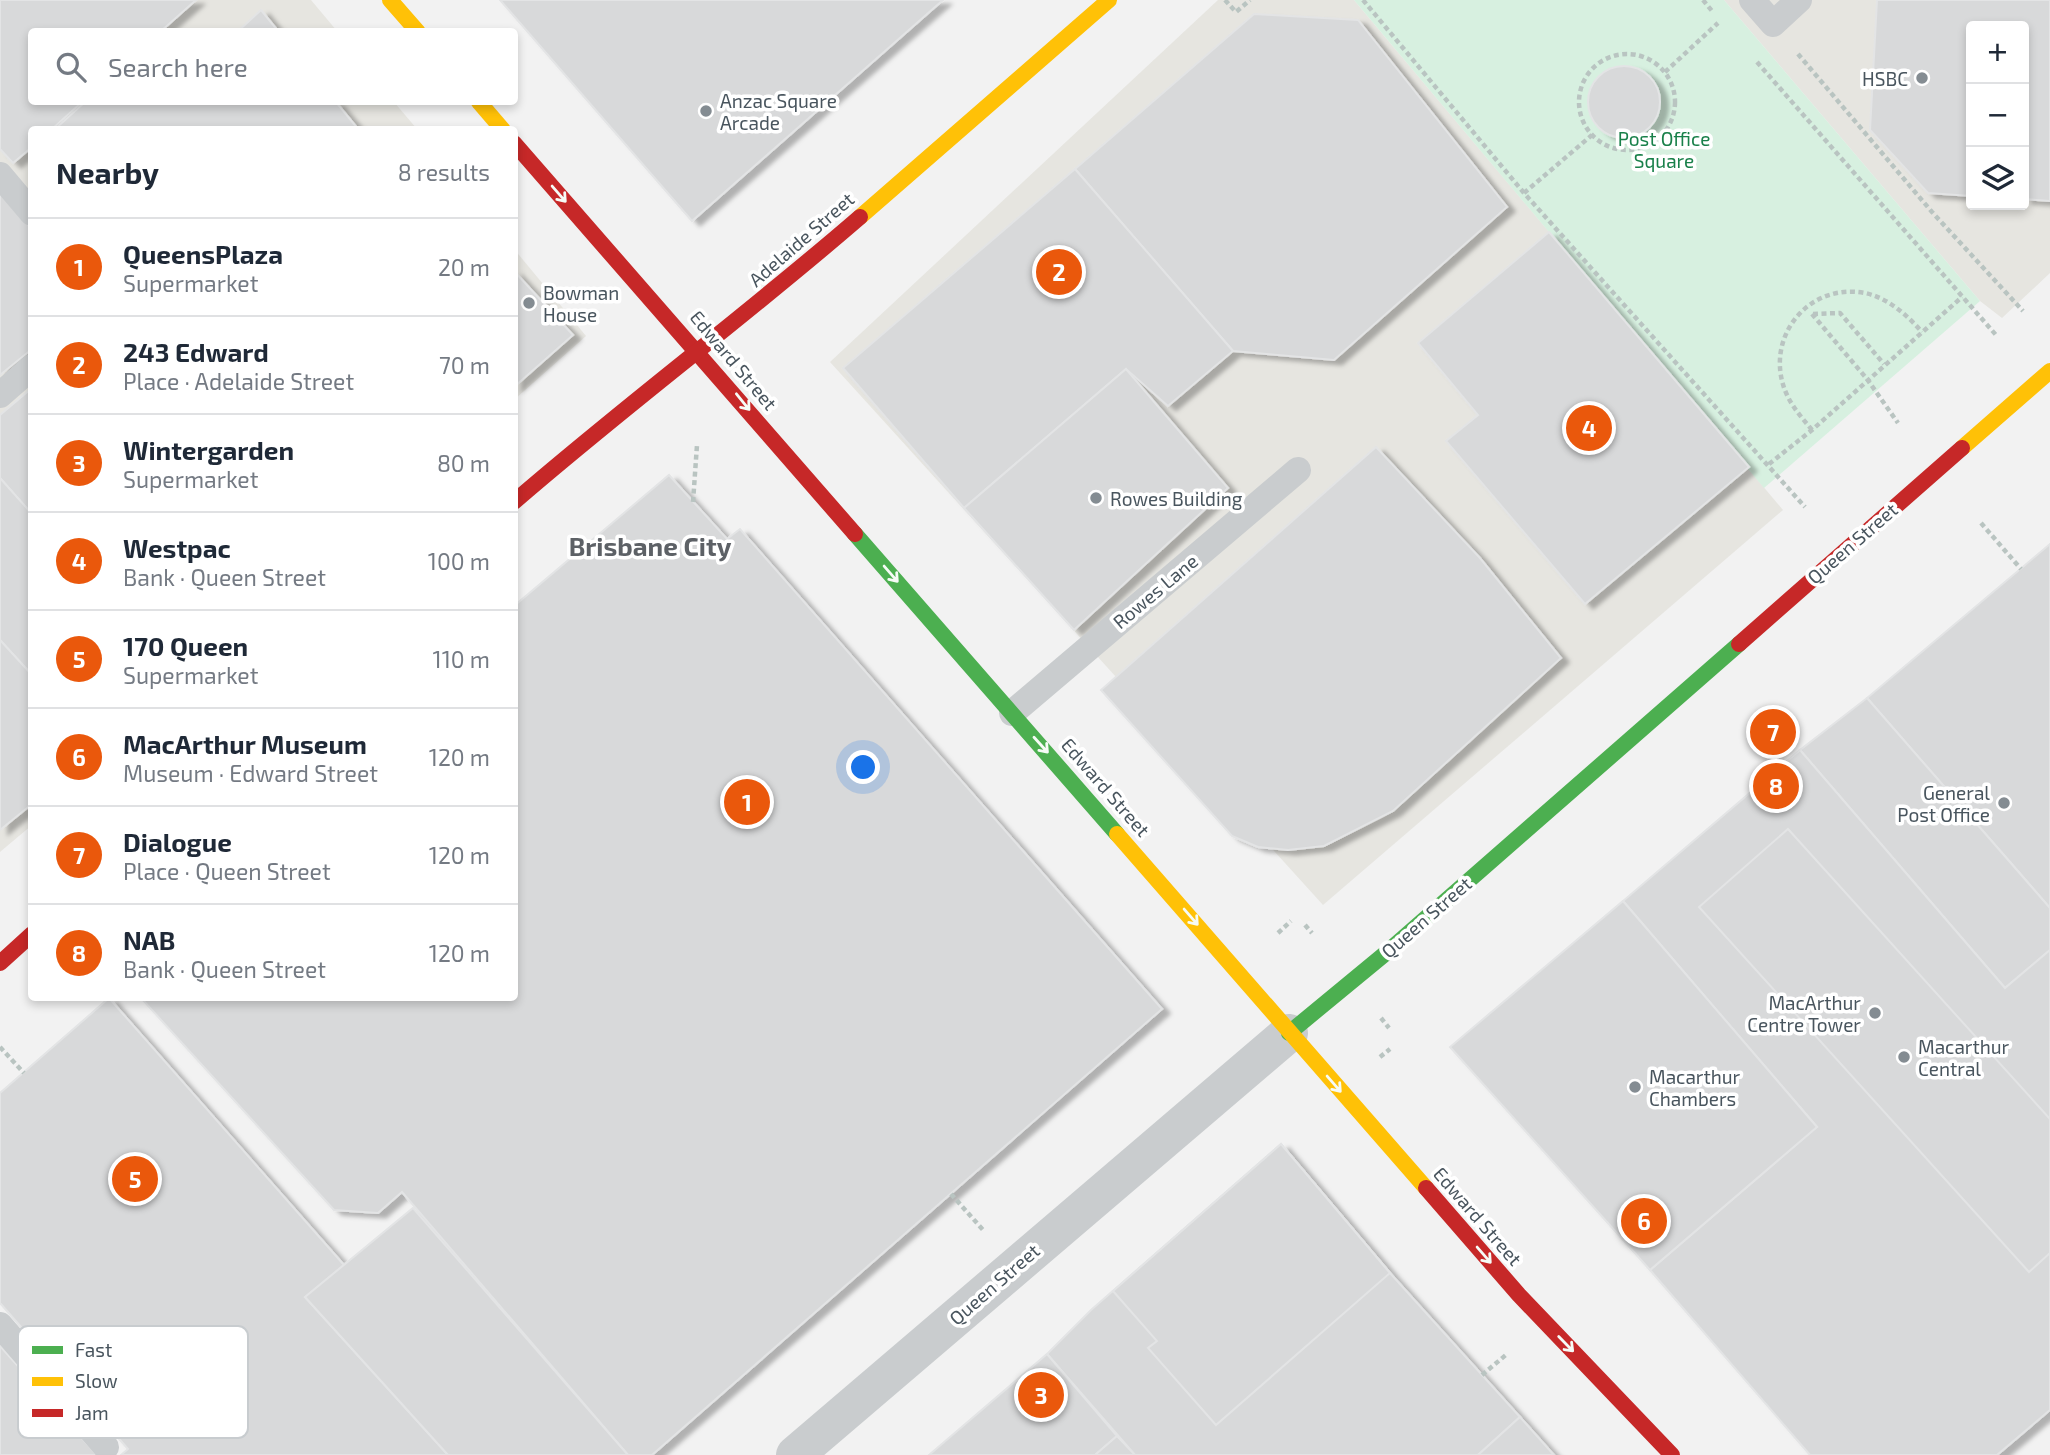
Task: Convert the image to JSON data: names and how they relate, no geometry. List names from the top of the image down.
{
  "streets": {
    "main road": ["Adelaide Street", "Edward Street", "Queen Street"],
    "lane": ["Rowes Lane"]
  },
  "crossings": [
    ["Adelaide Street", "Edward Street"],
    ["Edward Street", "Queen Street"],
    ["Edward Street", "Rowes Lane"]
  ],
  "one_way": ["Edward Street"],
  "districts": ["Brisbane City"],
  "parks": ["Post Office Square"],
  "places": [
    "HSBC",
    "Anzac Square Arcade",
    "Bowman House",
    "Rowes Building",
    "General Post Office",
    "MacArthur Centre Tower",
    "Macarthur Central",
    "Macarthur Chambers"
  ],
  "legend": ["Fast", "Slow", "Jam"],
  "page": {
    "map_buttons": ["+", "−"],
    "search": "Search here",
    "heading": ["Nearby", "8 results"],
    "list": [
      {
        "mark": "1",
        "name": "QueensPlaza",
        "note": "Supermarket",
        "value": "20 m"
      },
      {
        "mark": "2",
        "name": "243 Edward",
        "note": "Place · Adelaide Street",
        "value": "70 m"
      },
      {
        "mark": "3",
        "name": "Wintergarden",
        "note": "Supermarket",
        "value": "80 m"
      },
      {
        "mark": "4",
        "name": "Westpac",
        "note": "Bank · Queen Street",
        "value": "100 m"
      },
      {
        "mark": "5",
        "name": "170 Queen",
        "note": "Supermarket",
        "value": "110 m"
      },
      {
        "mark": "6",
        "name": "MacArthur Museum",
        "note": "Museum · Edward Street",
        "value": "120 m"
      },
      {
        "mark": "7",
        "name": "Dialogue",
        "note": "Place · Queen Street",
        "value": "120 m"
      },
      {
        "mark": "8",
        "name": "NAB",
        "note": "Bank · Queen Street",
        "value": "120 m"
      }
    ],
    "pins": [
      "2",
      "4",
      "7",
      "8",
      "1",
      "5",
      "6",
      "3"
    ]
  }
}
